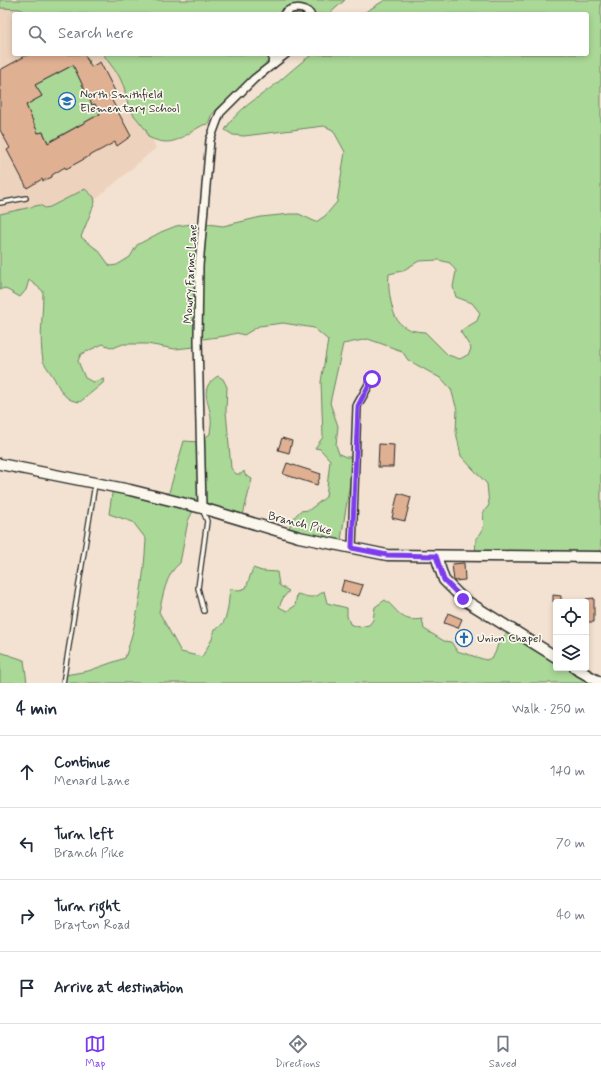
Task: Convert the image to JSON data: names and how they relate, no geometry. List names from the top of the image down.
{
  "streets": {
    "main road": ["Branch Pike"],
    "street": ["Mowry Farms Lane"]
  },
  "crossings": [
    ["Mowry Farms Lane", "Branch Pike"]
  ],
  "places": {
    "school or university": ["North Smithfield Elementary School"],
    "church": ["Union Chapel"]
  },
  "page": {
    "search": "Search here",
    "heading": ["4 min", "Walk · 250 m"],
    "list": [
      ["Continue", "Menard Lane", "140 m"],
      ["Turn left", "Branch Pike", "70 m"],
      ["Turn right", "Brayton Road", "40 m"],
      "Arrive at destination"
    ],
    "nav": ["Map", "Directions", "Saved"]
  }
}
